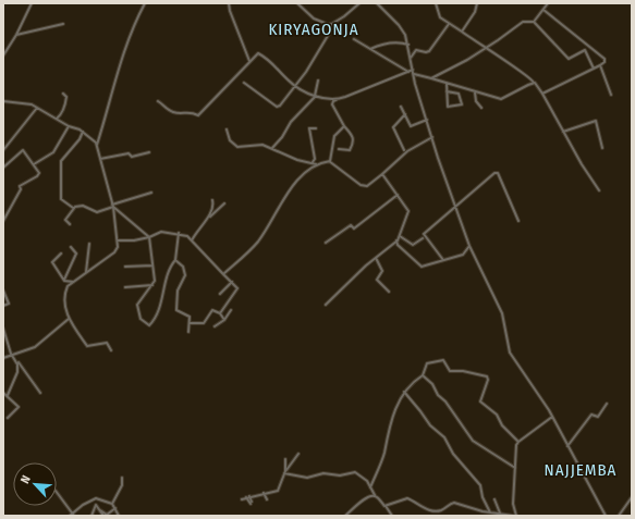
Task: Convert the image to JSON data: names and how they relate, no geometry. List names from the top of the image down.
{
  "districts": ["KIRYAGONJA", "NAJJEMBA"],
  "north": "top left"
}
